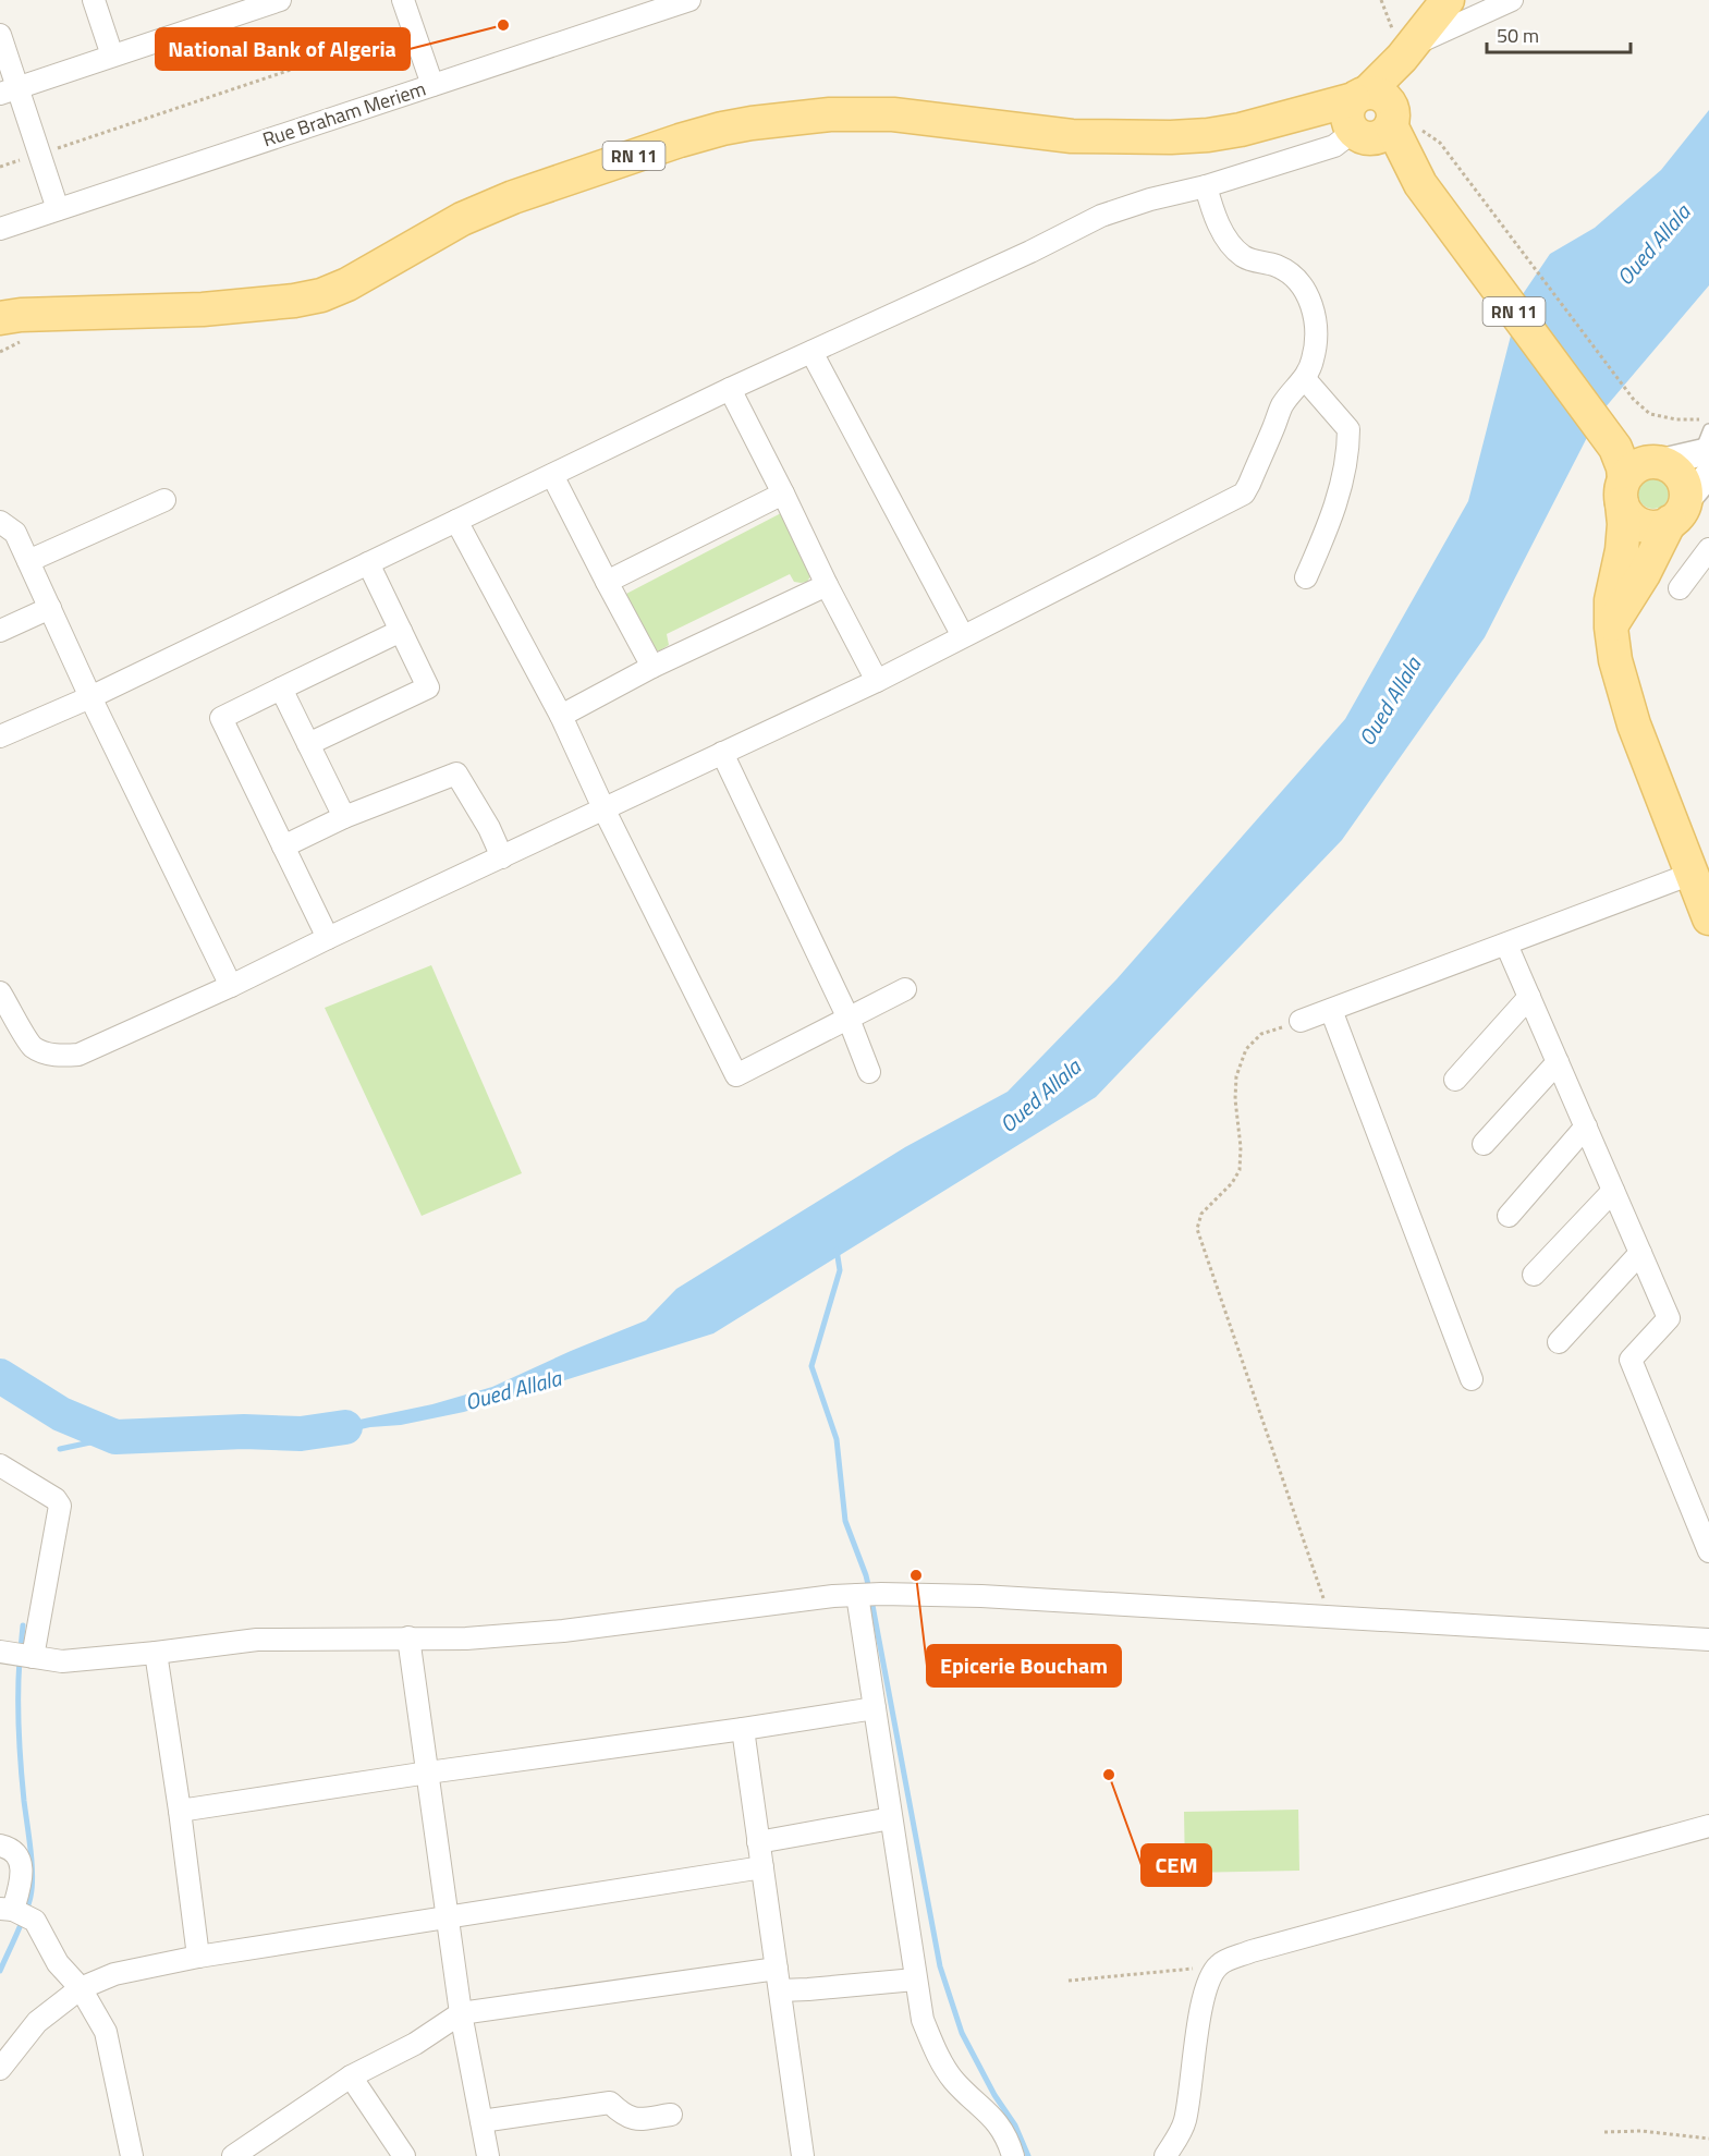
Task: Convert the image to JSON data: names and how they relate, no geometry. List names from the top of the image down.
{
  "streets": {
    "main road": ["RN 11"],
    "street": ["Rue Braham Meriem"]
  },
  "water": ["Oued Allala"],
  "places": ["National Bank of Algeria", "Epicerie Boucham", "CEM"],
  "scale_bar": "50 m"
}
